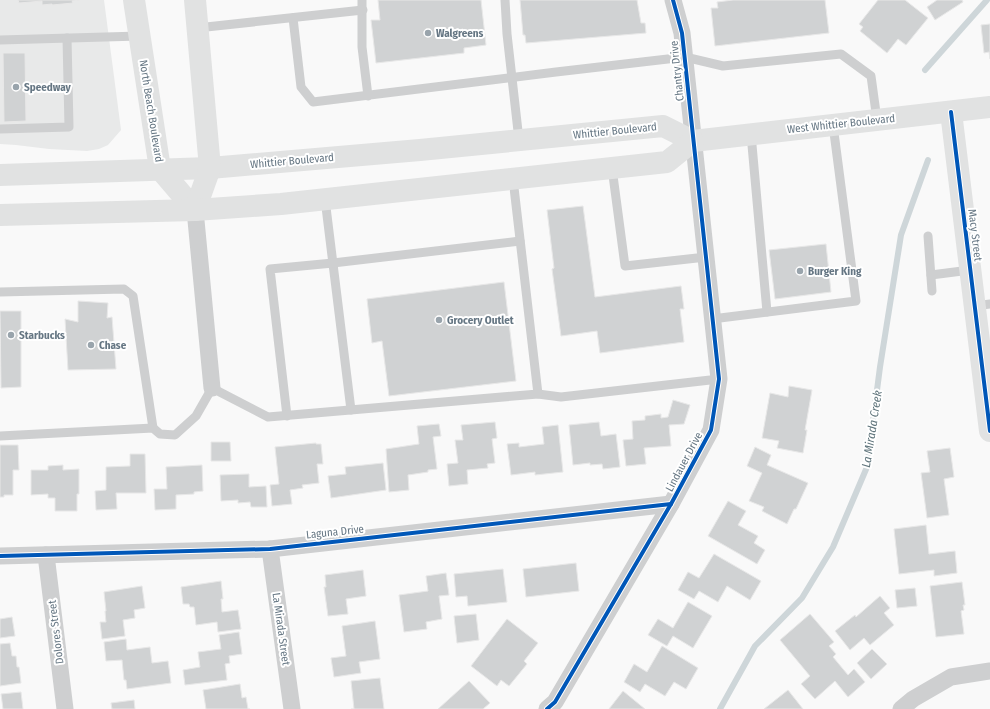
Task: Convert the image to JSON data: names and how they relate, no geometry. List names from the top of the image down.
{
  "streets": {
    "main road": [
      "North Beach Boulevard",
      "West Whittier Boulevard",
      "Whittier Boulevard",
      "Macy Street"
    ],
    "street": [
      "Chantry Drive",
      "Lindauer Drive",
      "Laguna Drive",
      "La Mirada Street",
      "Dolores Street"
    ]
  },
  "crossings": [
    ["Chantry Drive", "West Whittier Boulevard"],
    ["Chantry Drive", "Whittier Boulevard"],
    ["Chantry Drive", "Lindauer Drive"],
    ["North Beach Boulevard", "Whittier Boulevard"],
    ["West Whittier Boulevard", "Whittier Boulevard"],
    ["West Whittier Boulevard", "Macy Street"],
    ["West Whittier Boulevard", "Lindauer Drive"],
    ["Whittier Boulevard", "Lindauer Drive"],
    ["Lindauer Drive", "Laguna Drive"],
    ["Laguna Drive", "La Mirada Street"],
    ["Laguna Drive", "Dolores Street"]
  ],
  "water": ["La Mirada Creek"],
  "places": [
    "Walgreens",
    "Speedway",
    "Burger King",
    "Grocery Outlet",
    "Starbucks",
    "Chase"
  ]
}
